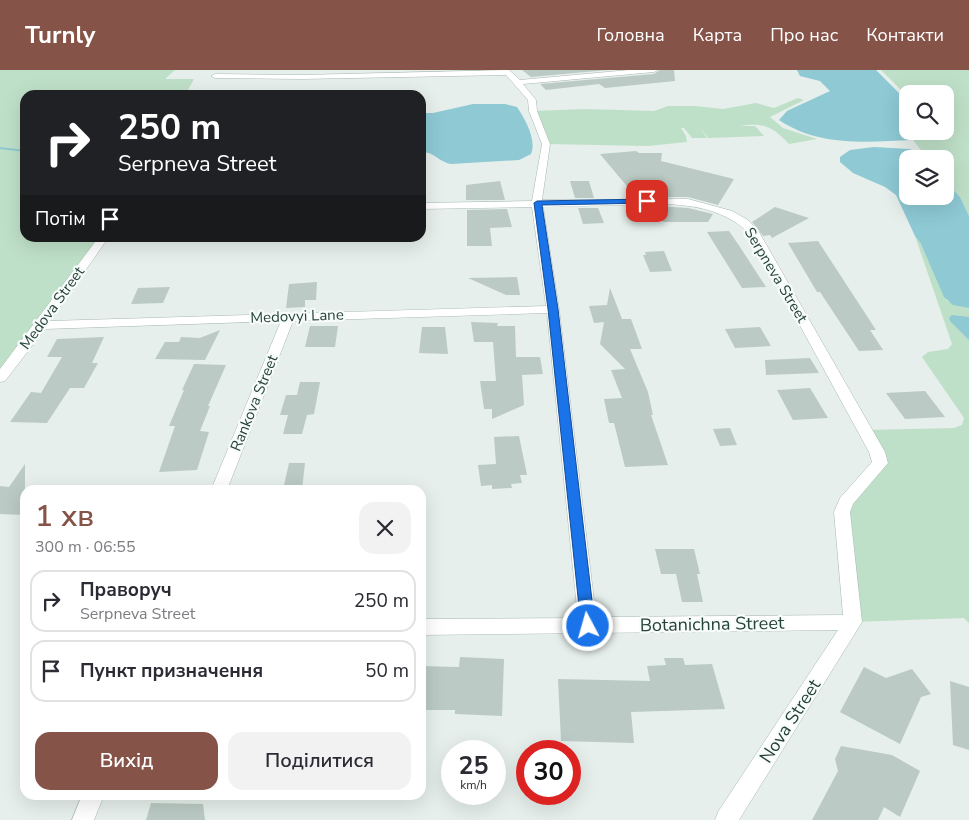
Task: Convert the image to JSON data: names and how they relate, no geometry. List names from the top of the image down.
{
  "streets": {
    "street": [
      "Serpneva Street",
      "Medova Street",
      "Medovyi Lane",
      "Rankova Street",
      "Botanichna Street",
      "Nova Street"
    ]
  },
  "crossings": [
    ["Serpneva Street", "Botanichna Street"],
    ["Serpneva Street", "Nova Street"],
    ["Medova Street", "Medovyi Lane"],
    ["Medovyi Lane", "Rankova Street"],
    ["Botanichna Street", "Nova Street"]
  ],
  "page": {
    "header": "Turnly",
    "nav": [
      "Головна",
      "Карта",
      "Про нас",
      "Контакти"
    ],
    "turn": ["250 m", "Serpneva Street"],
    "then": "Потім",
    "heading": ["1 хв", "300 m · 06:55"],
    "list": [
      {
        "name": "Праворуч",
        "note": "Serpneva Street",
        "value": "250 m"
      },
      {
        "name": "Пункт призначення",
        "value": "50 m"
      }
    ],
    "buttons": ["Вихід", "Поділитися"],
    "speed": "25 km/h",
    "limit": "30"
  }
}
